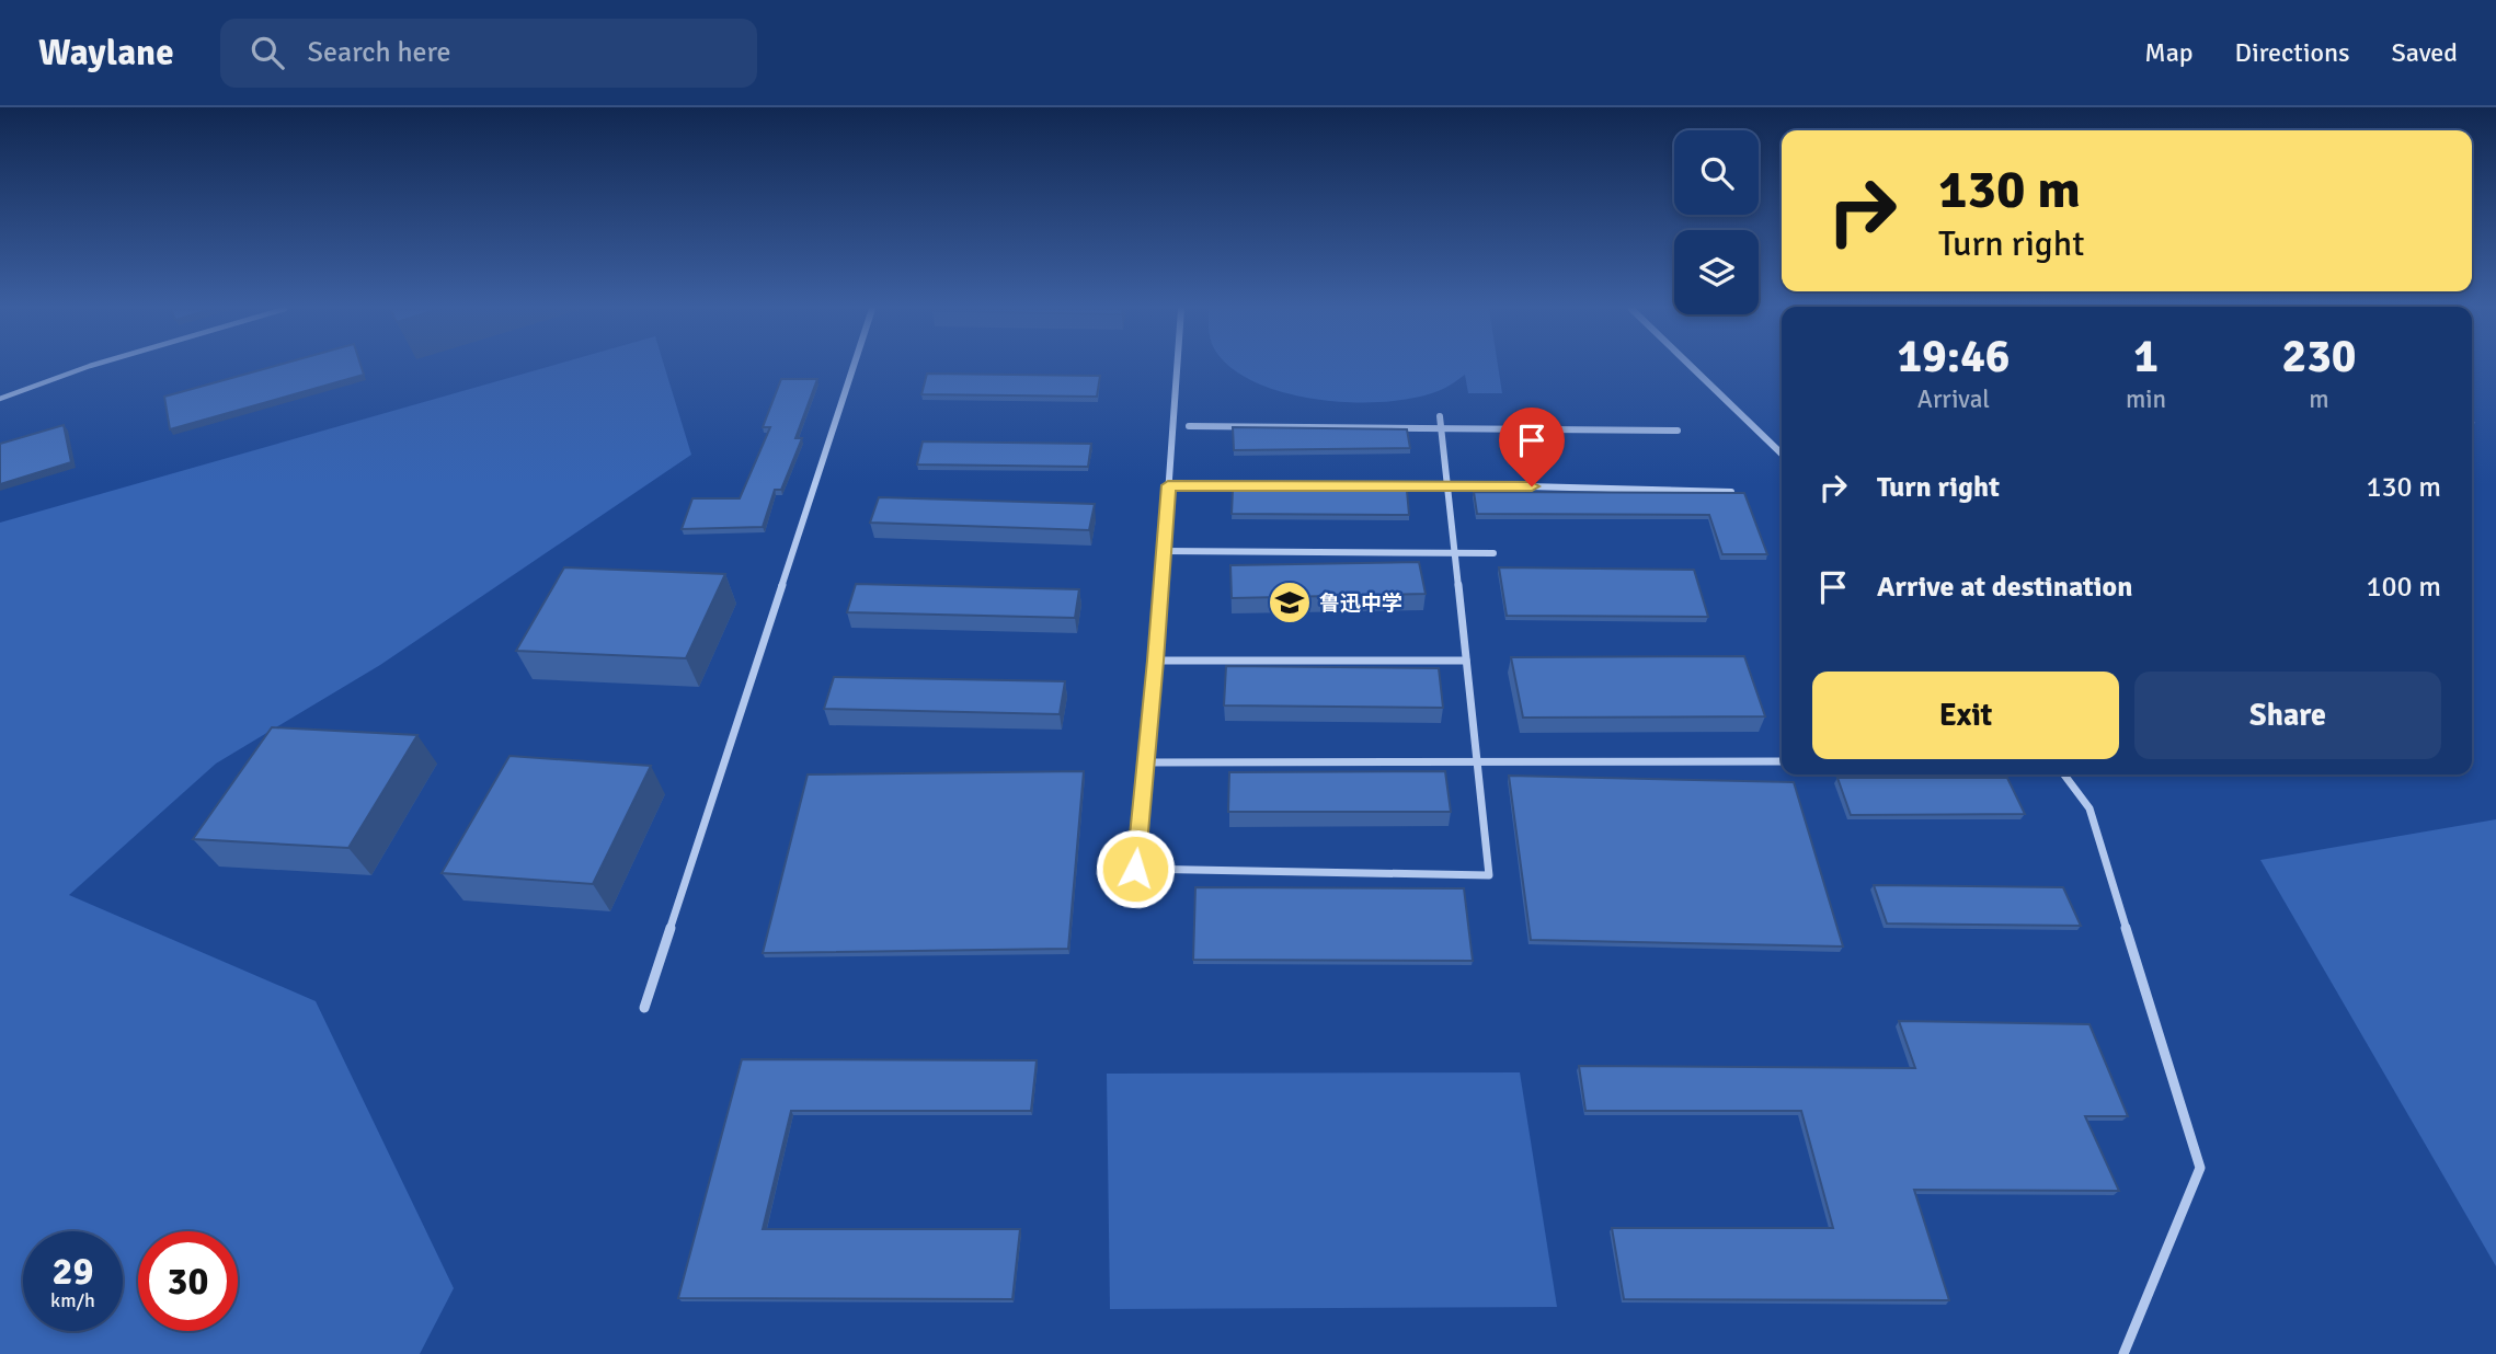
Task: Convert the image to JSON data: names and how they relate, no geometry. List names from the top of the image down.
{
  "places": {
    "school or university": ["鲁迅中学"]
  },
  "page": {
    "header": "Waylane",
    "search": "Search here",
    "nav": ["Map", "Directions", "Saved"],
    "turn": ["130 m", "Turn right"],
    "eta": [
      "19:46",
      "Arrival",
      "1",
      "min",
      "230",
      "m"
    ],
    "list": [
      {
        "name": "Turn right",
        "value": "130 m"
      },
      {
        "name": "Arrive at destination",
        "value": "100 m"
      }
    ],
    "buttons": ["Exit", "Share"],
    "speed": "29 km/h",
    "limit": "30"
  }
}
